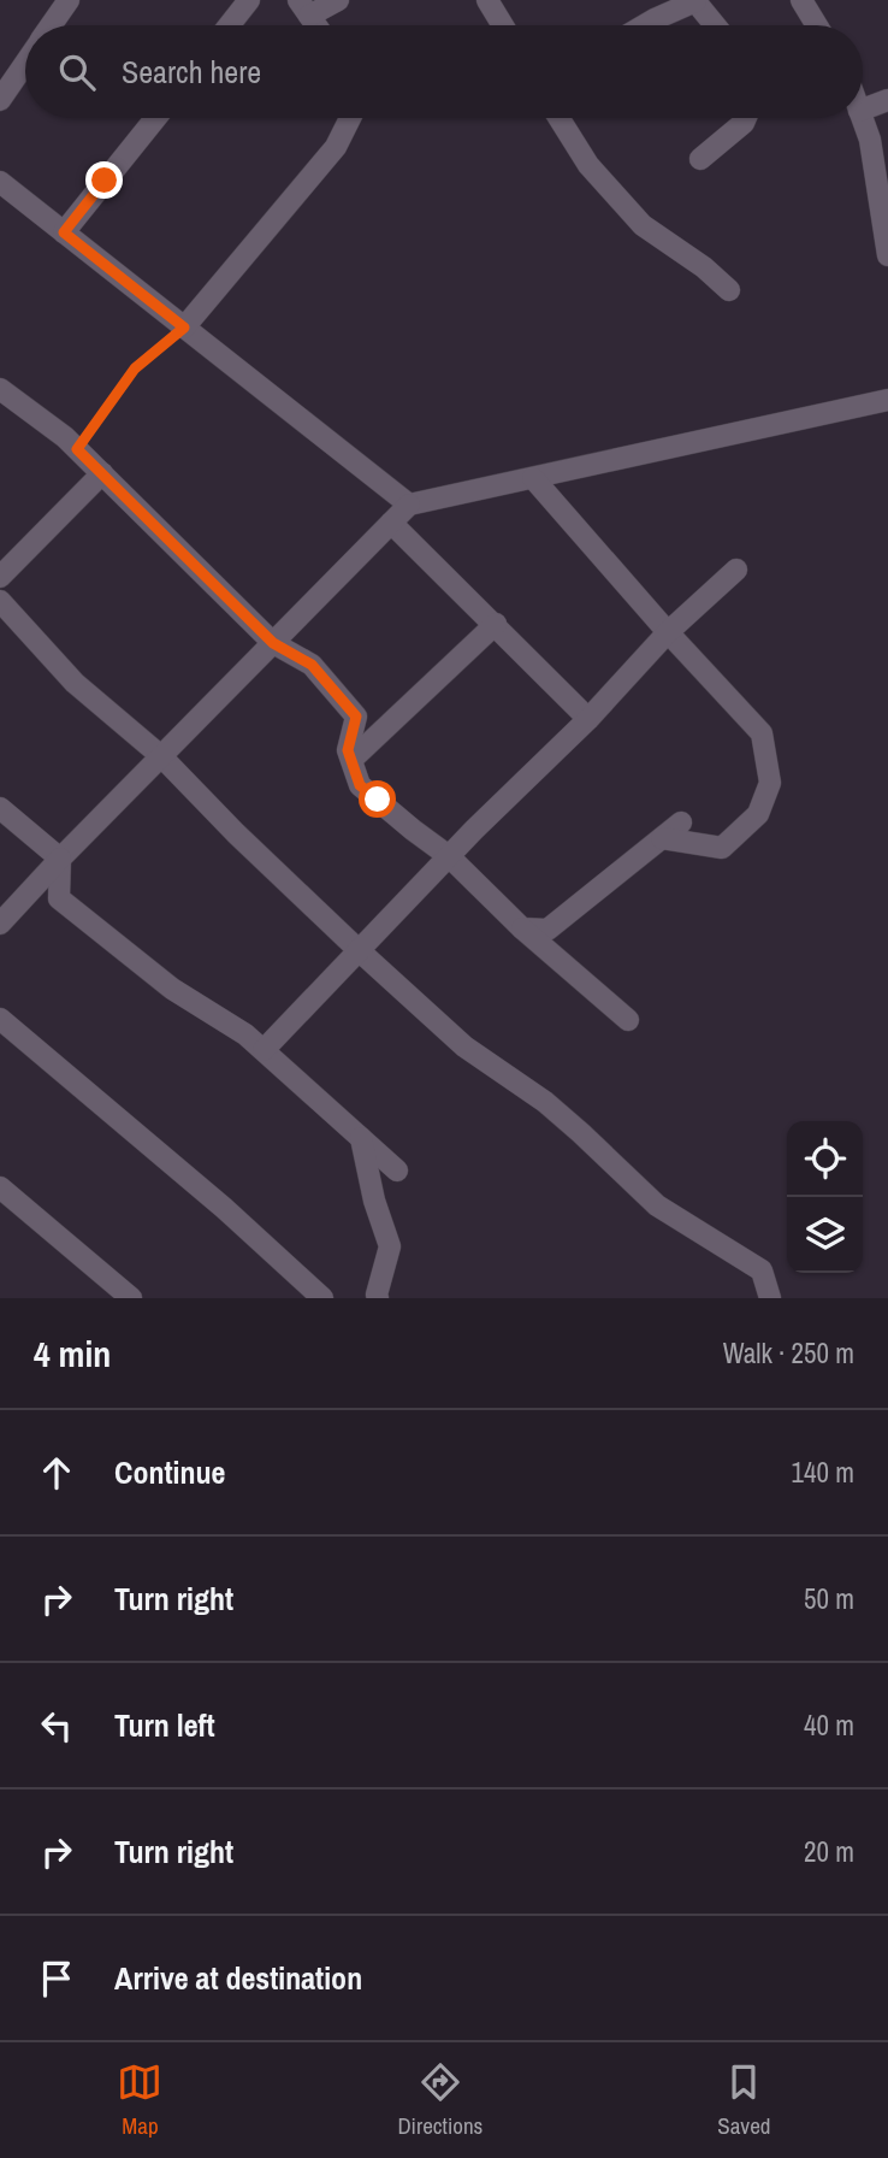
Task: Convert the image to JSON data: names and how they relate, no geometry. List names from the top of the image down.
{
  "page": {
    "search": "Search here",
    "heading": ["4 min", "Walk · 250 m"],
    "list": [
      ["Continue", "140 m"],
      ["Turn right", "50 m"],
      ["Turn left", "40 m"],
      ["Turn right", "20 m"],
      "Arrive at destination"
    ],
    "nav": ["Map", "Directions", "Saved"]
  }
}
